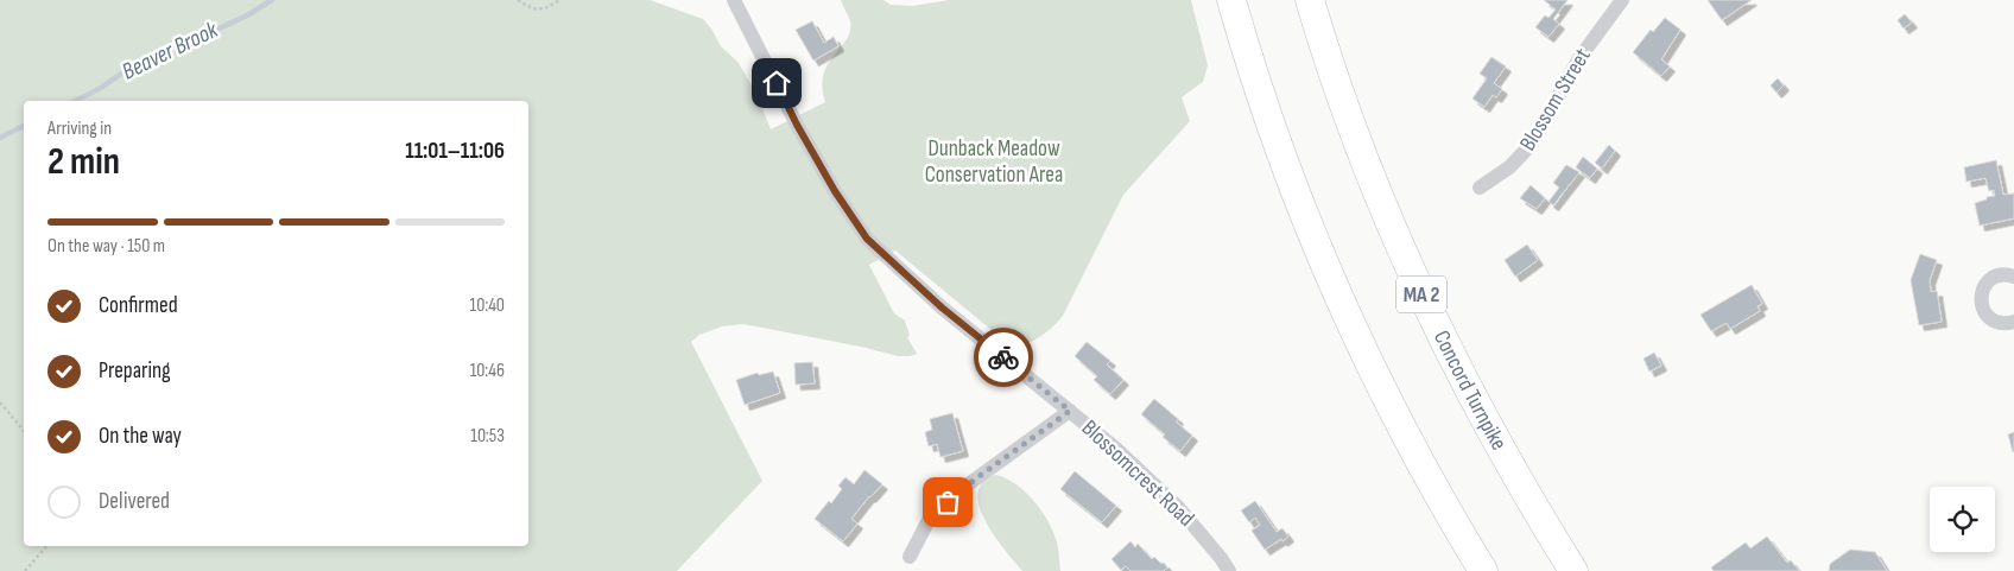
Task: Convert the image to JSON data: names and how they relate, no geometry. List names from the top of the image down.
{
  "streets": {
    "highway": ["MA 2", "Concord Turnpike"],
    "street": ["Blossom Street", "Blossomcrest Road"]
  },
  "water": ["Beaver Brook"],
  "parks": ["Dunback Meadow Conservation Area"],
  "page": {
    "heading": ["2 min", "Arriving in", "11:01–11:06"],
    "bar": "On the way · 150 m",
    "list": [
      ["Confirmed", "10:40"],
      ["Preparing", "10:46"],
      ["On the way", "10:53"],
      "Delivered"
    ]
  }
}
